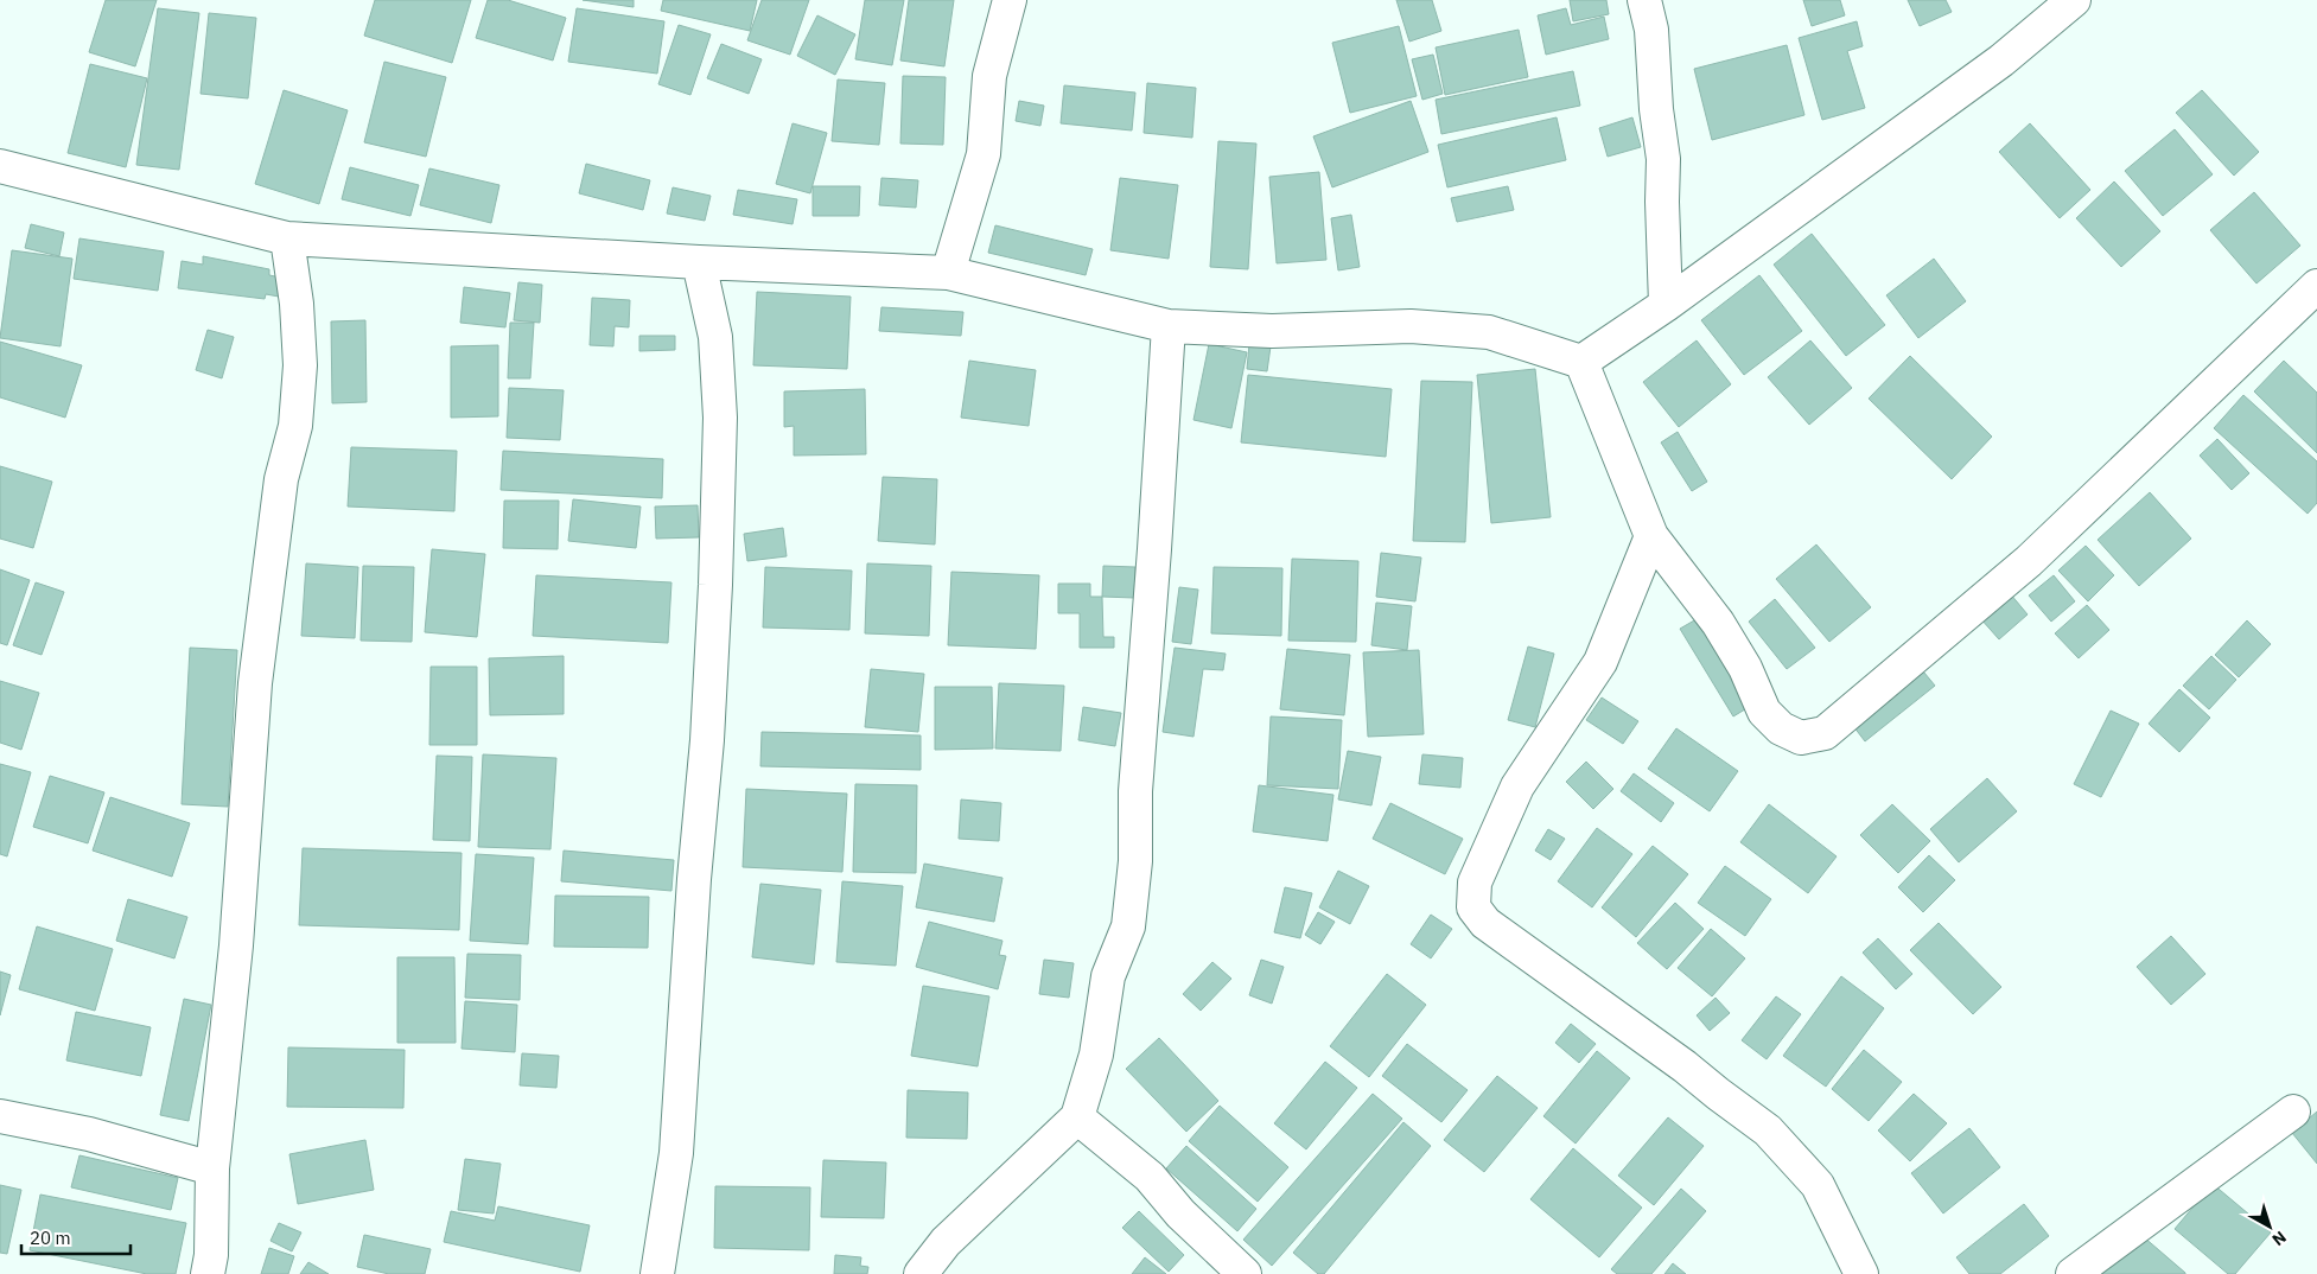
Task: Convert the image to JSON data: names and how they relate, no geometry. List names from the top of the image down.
{
  "scale_bar": "20 m",
  "north": "bottom right"
}
